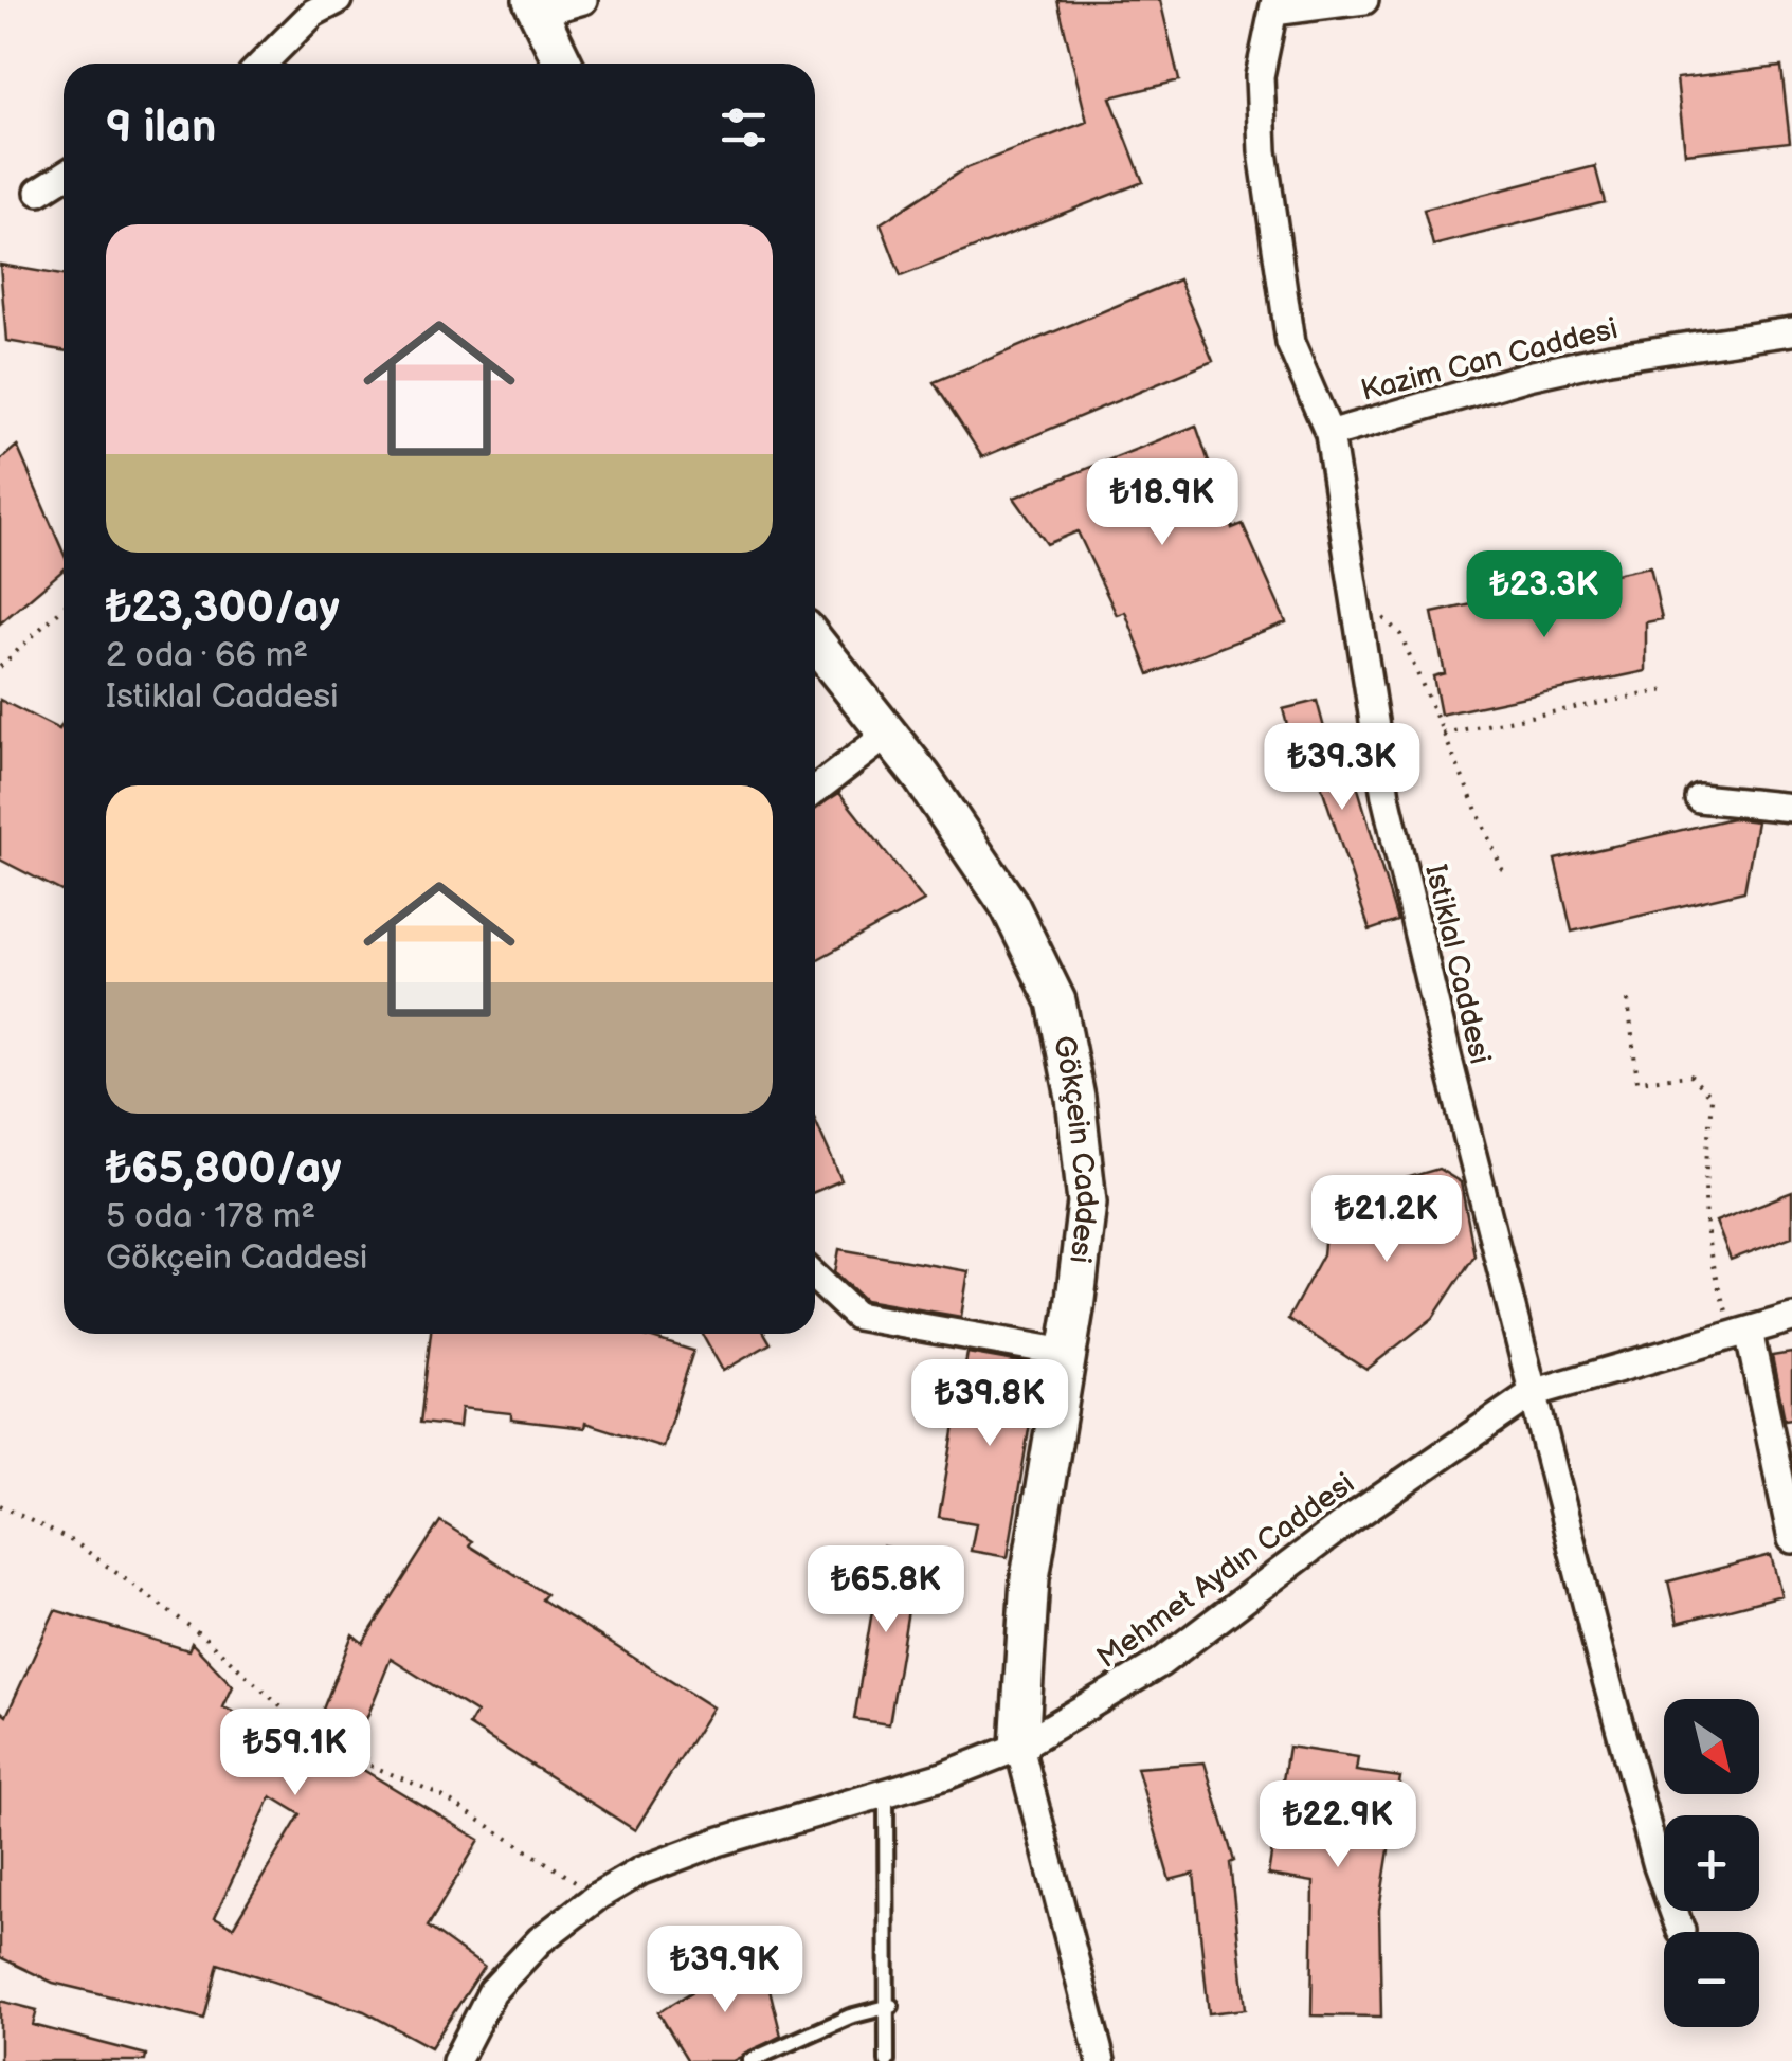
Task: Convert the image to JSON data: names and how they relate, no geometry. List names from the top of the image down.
{
  "streets": {
    "street": [
      "Kazim Can Caddesi",
      "Istiklal Caddesi",
      "Gökçein Caddesi",
      "Mehmet Aydın Caddesi"
    ]
  },
  "crossings": [
    ["Kazim Can Caddesi", "Istiklal Caddesi"],
    ["Istiklal Caddesi", "Mehmet Aydın Caddesi"],
    ["Gökçein Caddesi", "Mehmet Aydın Caddesi"]
  ],
  "north": "bottom right",
  "page": {
    "heading": "9 ilan",
    "list": [
      {
        "name": "₺23,300/ay",
        "note": "2 oda · 66 m² · Istiklal Caddesi"
      },
      {
        "name": "₺65,800/ay",
        "note": "5 oda · 178 m² · Gökçein Caddesi"
      }
    ],
    "price": [
      "₺18.9K",
      "₺23.3K",
      "₺39.3K",
      "₺21.2K",
      "₺39.8K",
      "₺65.8K",
      "₺59.1K",
      "₺22.9K",
      "₺39.9K"
    ],
    "map_buttons": ["+", "−"]
  }
}
